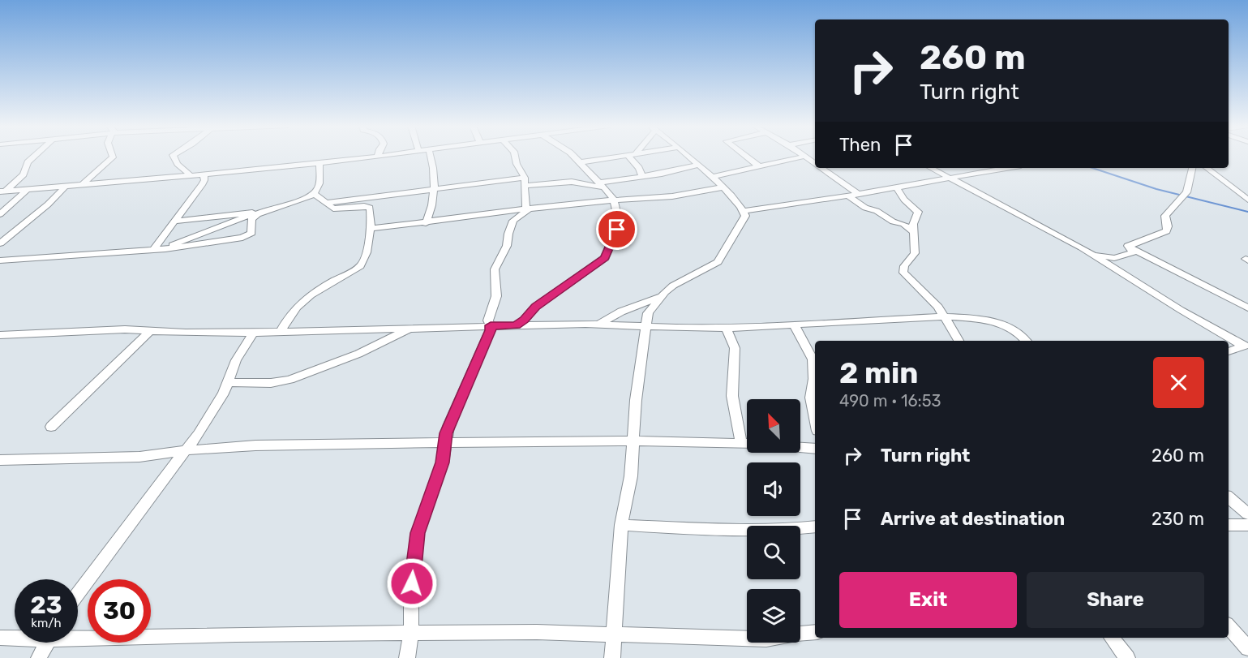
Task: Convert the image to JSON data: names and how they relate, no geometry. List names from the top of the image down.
{
  "north": "top left",
  "page": {
    "turn": ["260 m", "Turn right"],
    "then": "Then",
    "heading": ["2 min", "490 m · 16:53"],
    "list": [
      {
        "name": "Turn right",
        "value": "260 m"
      },
      {
        "name": "Arrive at destination",
        "value": "230 m"
      }
    ],
    "buttons": ["Exit", "Share"],
    "speed": "23 km/h",
    "limit": "30"
  }
}
